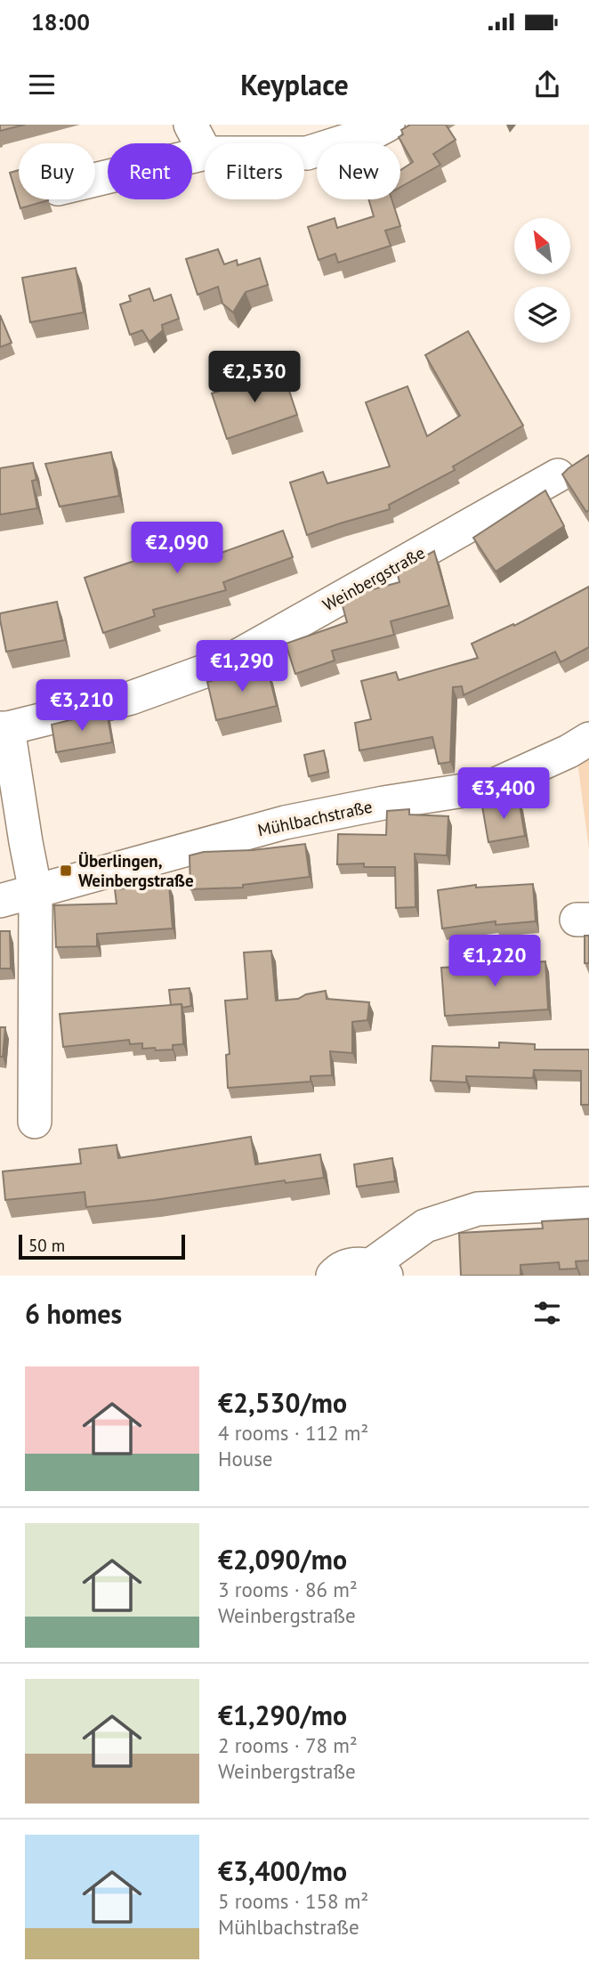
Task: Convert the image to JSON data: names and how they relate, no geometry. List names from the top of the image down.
{
  "streets": {
    "street": ["Weinbergstraße", "Mühlbachstraße"]
  },
  "crossings": [
    ["Weinbergstraße", "Mühlbachstraße"]
  ],
  "places": {
    "transit": ["Überlingen, Weinbergstraße"]
  },
  "scale_bar": "50 m",
  "north": "top left",
  "page": {
    "status": "18:00",
    "header": "Keyplace",
    "chip": [
      "Buy",
      "Rent",
      "Filters",
      "New"
    ],
    "price": [
      "€2,530",
      "€2,090",
      "€1,290",
      "€3,210",
      "€3,400",
      "€1,220"
    ],
    "scale": "50 m",
    "heading": "6 homes",
    "list": [
      {
        "name": "€2,530/mo",
        "note": "4 rooms · 112 m² · House"
      },
      {
        "name": "€2,090/mo",
        "note": "3 rooms · 86 m² · Weinbergstraße"
      },
      {
        "name": "€1,290/mo",
        "note": "2 rooms · 78 m² · Weinbergstraße"
      },
      {
        "name": "€3,400/mo",
        "note": "5 rooms · 158 m² · Mühlbachstraße"
      }
    ]
  }
}
